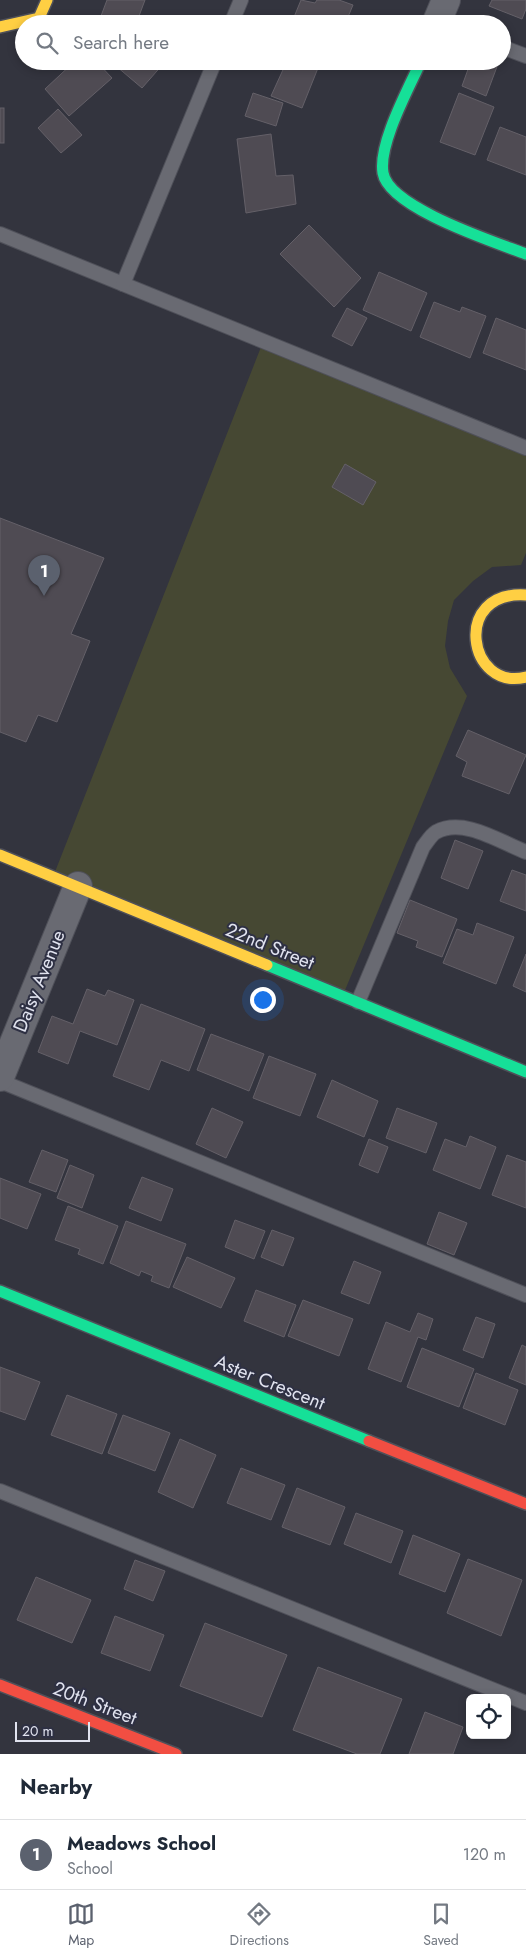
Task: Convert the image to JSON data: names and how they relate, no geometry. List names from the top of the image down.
{
  "streets": {
    "street": [
      "22nd Street",
      "Daisy Avenue",
      "Aster Crescent",
      "20th Street"
    ]
  },
  "crossings": [
    ["22nd Street", "Daisy Avenue"]
  ],
  "scale_bar": "20 m",
  "page": {
    "search": "Search here",
    "pins": "1",
    "scale": "20 m",
    "heading": "Nearby",
    "list": [
      {
        "mark": "1",
        "name": "Meadows School",
        "note": "School",
        "value": "120 m"
      }
    ],
    "nav": ["Map", "Directions", "Saved"]
  }
}
